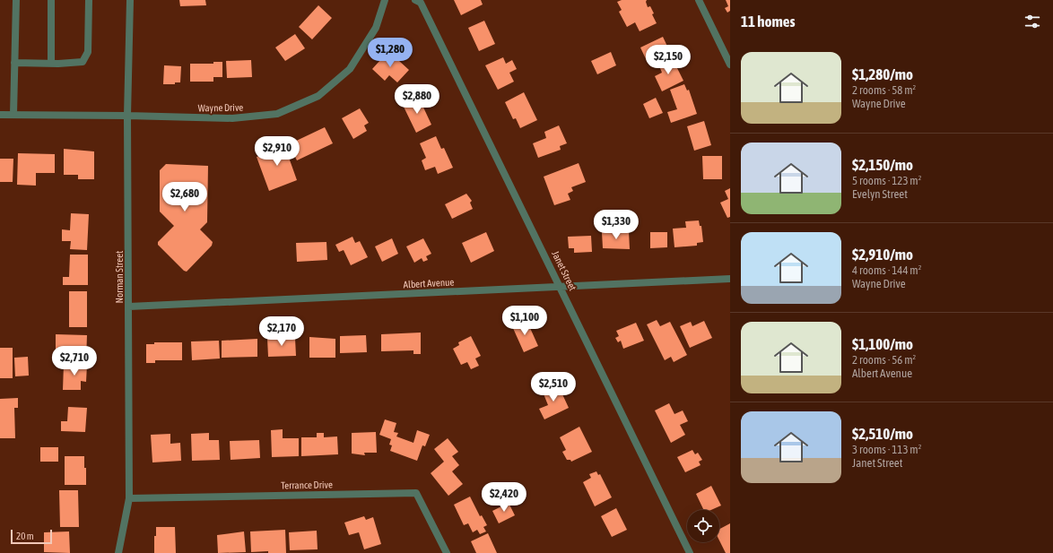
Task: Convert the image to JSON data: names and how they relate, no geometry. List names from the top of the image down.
{
  "streets": {
    "street": [
      "Wayne Drive",
      "Janet Street",
      "Norman Street",
      "Albert Avenue",
      "Terrance Drive"
    ]
  },
  "crossings": [
    ["Wayne Drive", "Norman Street"],
    ["Janet Street", "Albert Avenue"],
    ["Norman Street", "Albert Avenue"],
    ["Norman Street", "Terrance Drive"]
  ],
  "scale_bar": "20 m",
  "page": {
    "heading": "11 homes",
    "price": [
      "$1,280",
      "$2,150",
      "$2,880",
      "$2,910",
      "$2,680",
      "$1,330",
      "$1,100",
      "$2,170",
      "$2,710",
      "$2,510",
      "$2,420"
    ],
    "list": [
      {
        "name": "$1,280/mo",
        "note": "2 rooms · 58 m² · Wayne Drive"
      },
      {
        "name": "$2,150/mo",
        "note": "5 rooms · 123 m² · Evelyn Street"
      },
      {
        "name": "$2,910/mo",
        "note": "4 rooms · 144 m² · Wayne Drive"
      },
      {
        "name": "$1,100/mo",
        "note": "2 rooms · 56 m² · Albert Avenue"
      },
      {
        "name": "$2,510/mo",
        "note": "3 rooms · 113 m² · Janet Street"
      }
    ],
    "scale": "20 m"
  }
}
